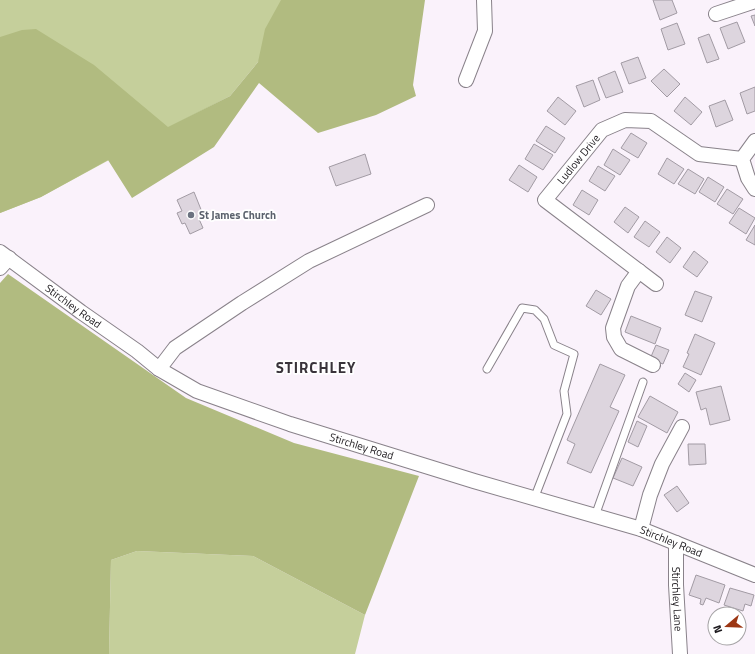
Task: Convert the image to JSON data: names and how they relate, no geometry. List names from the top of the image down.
{
  "streets": {
    "street": ["Ludlow Drive", "Stirchley Road", "Stirchley Lane"]
  },
  "crossings": [
    ["Stirchley Road", "Stirchley Lane"]
  ],
  "districts": ["STIRCHLEY"],
  "places": ["St James Church"],
  "north": "left"
}
